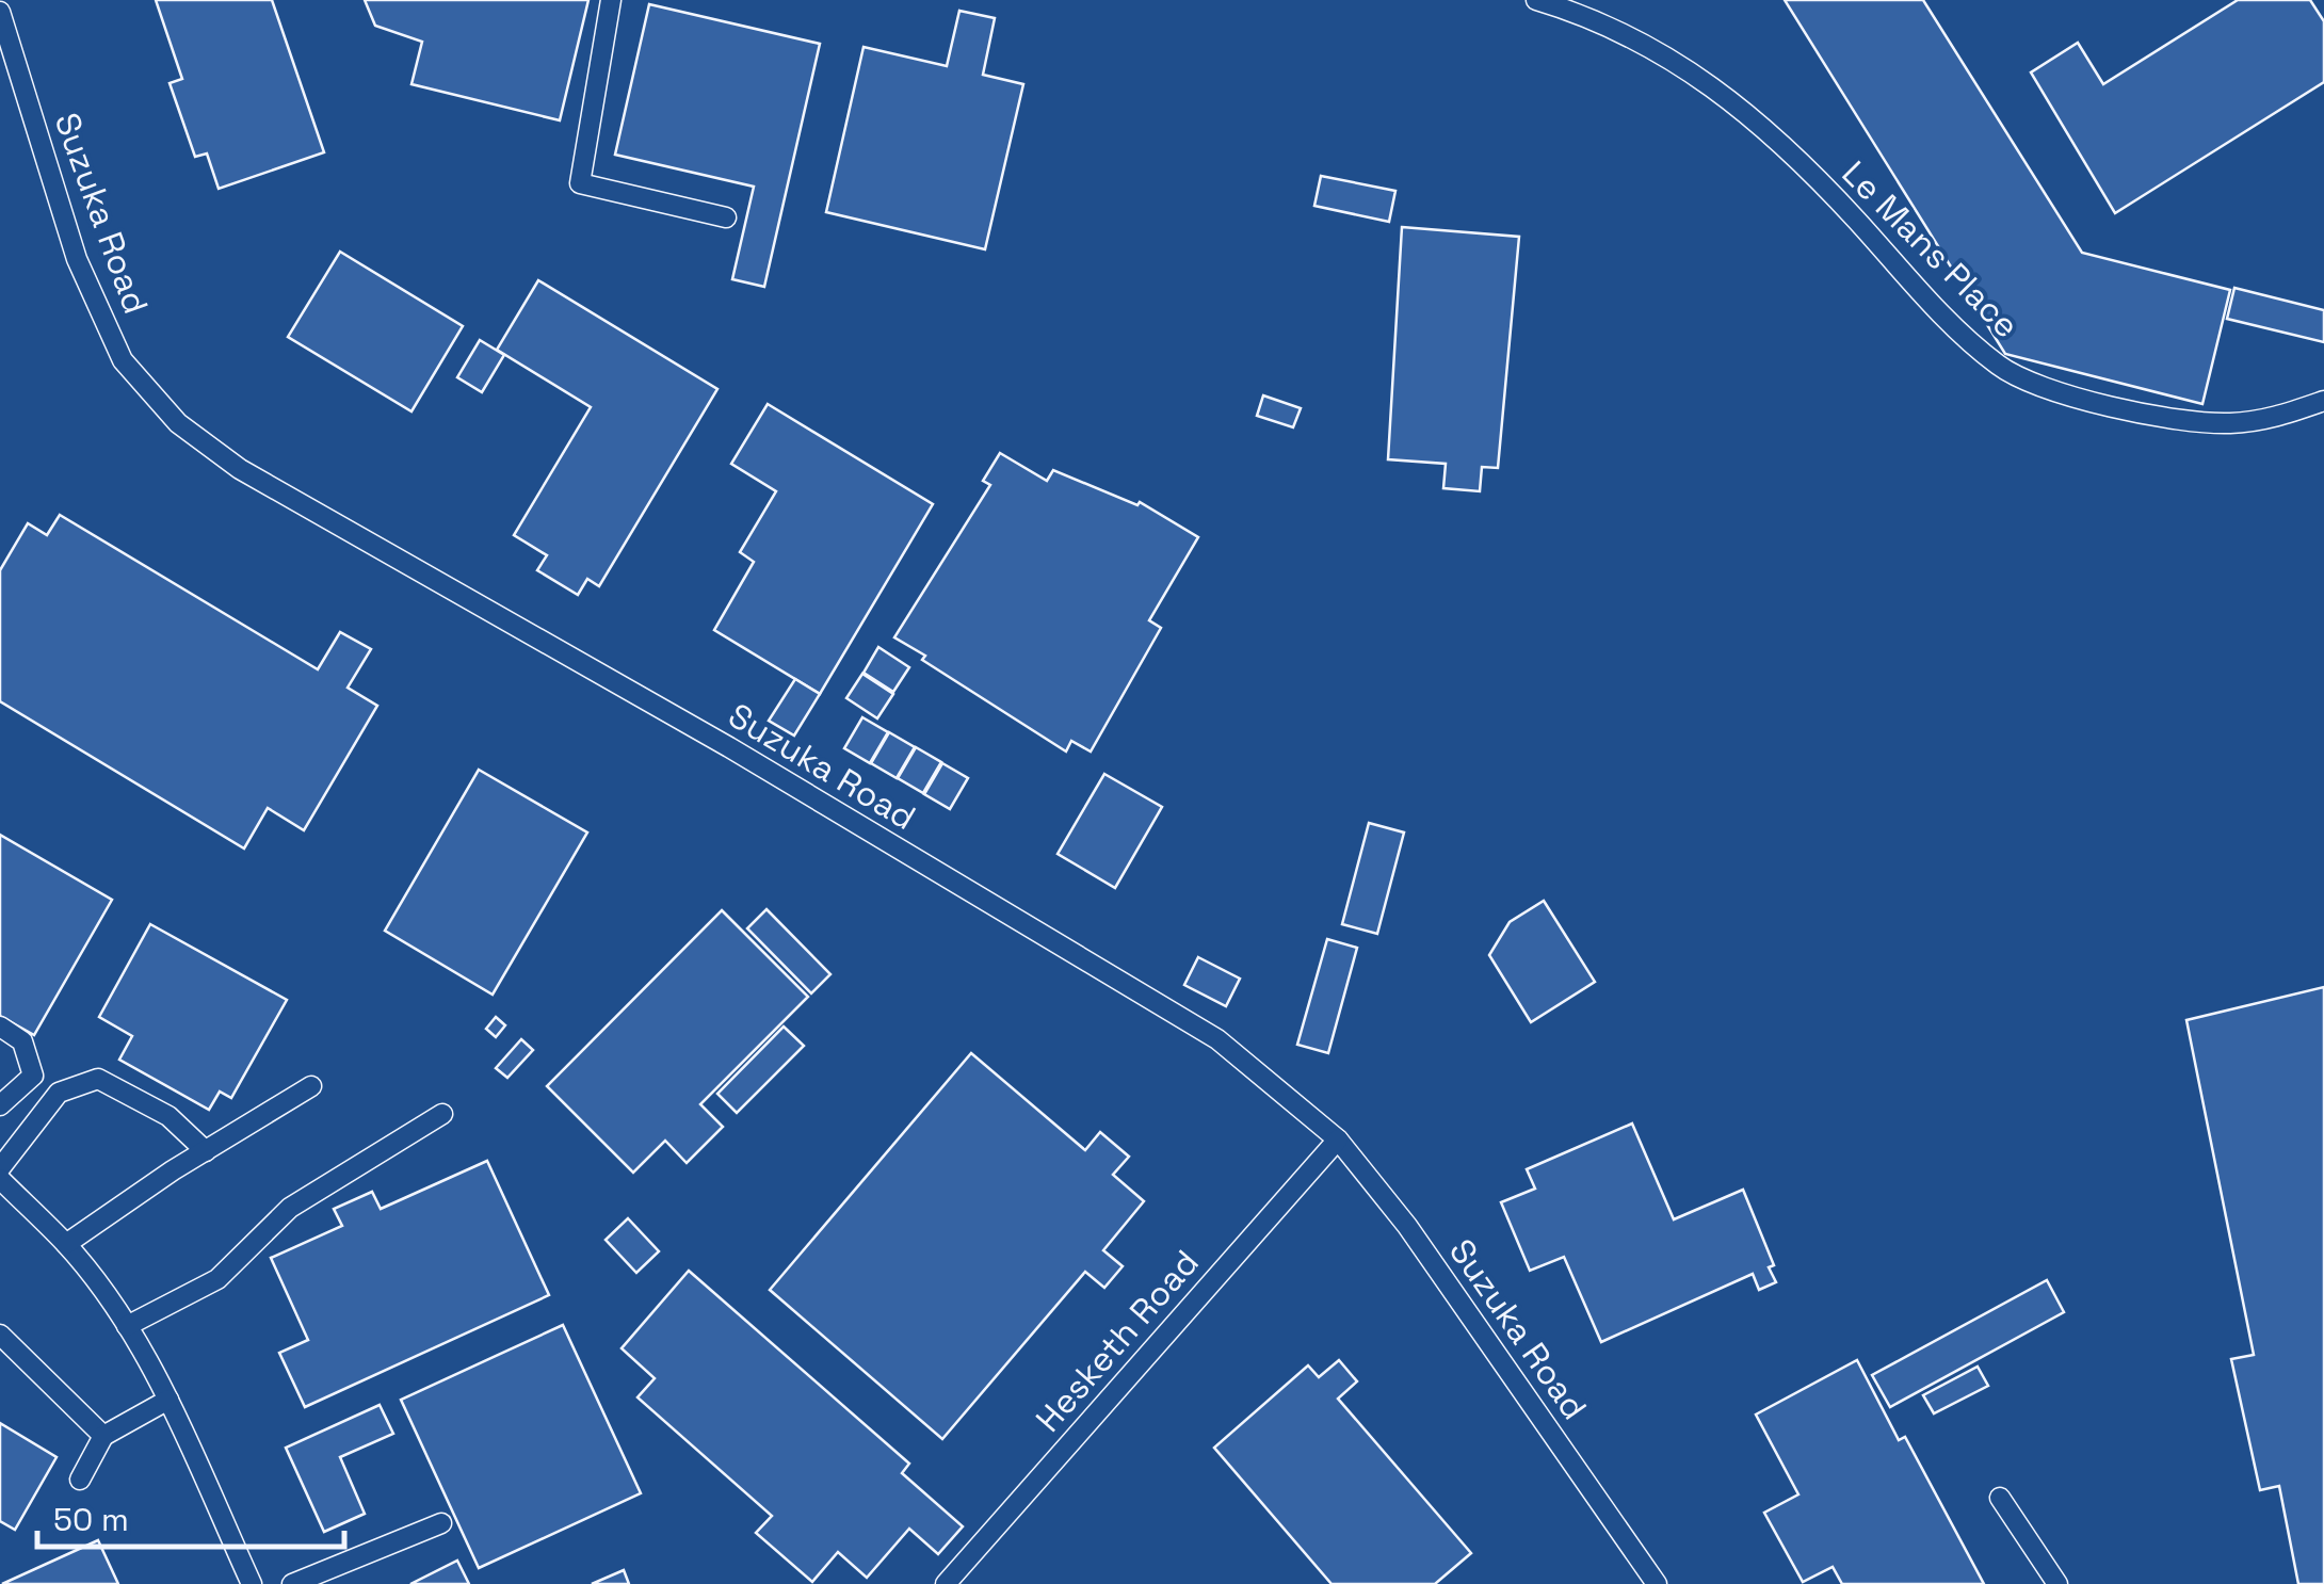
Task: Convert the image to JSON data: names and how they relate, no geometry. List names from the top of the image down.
{
  "streets": {
    "lane": ["Suzuka Road", "Le Mans Place", "Hesketh Road"]
  },
  "crossings": [
    ["Suzuka Road", "Hesketh Road"]
  ],
  "scale_bar": "50 m"
}
